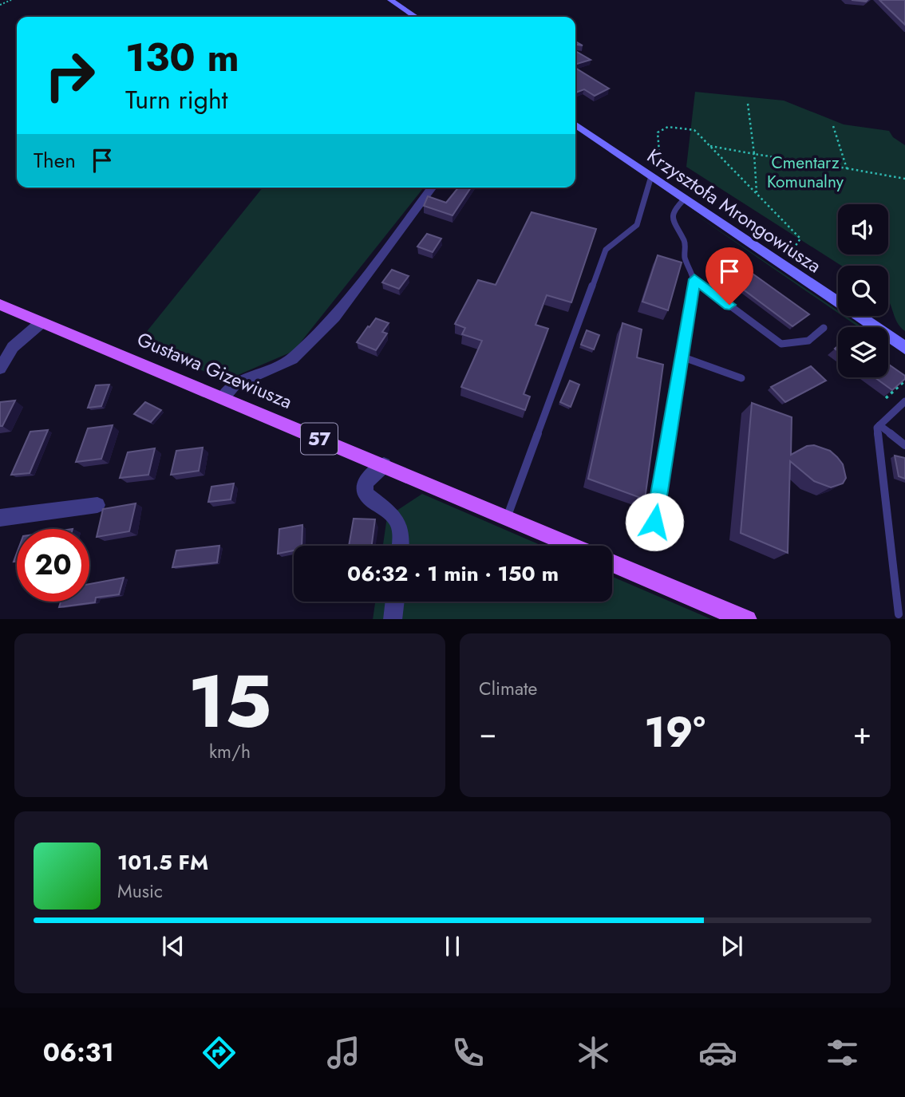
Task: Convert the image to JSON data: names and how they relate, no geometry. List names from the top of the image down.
{
  "streets": {
    "main road": ["Krzysztofa Mrongowiusza", "Gustawa Gizewiusza", "57"]
  },
  "parks": ["Cmentarz Komunalny"],
  "page": {
    "turn": ["130 m", "Turn right"],
    "then": "Then",
    "limit": "20",
    "trip": "06:32 · 1 min · 150 m",
    "tile": [
      ["15", "km/h"],
      "Climate"
    ],
    "heat": ["−", "19°", "+"],
    "song": ["101.5 FM", "Music"],
    "tabs": "06:31"
  }
}
